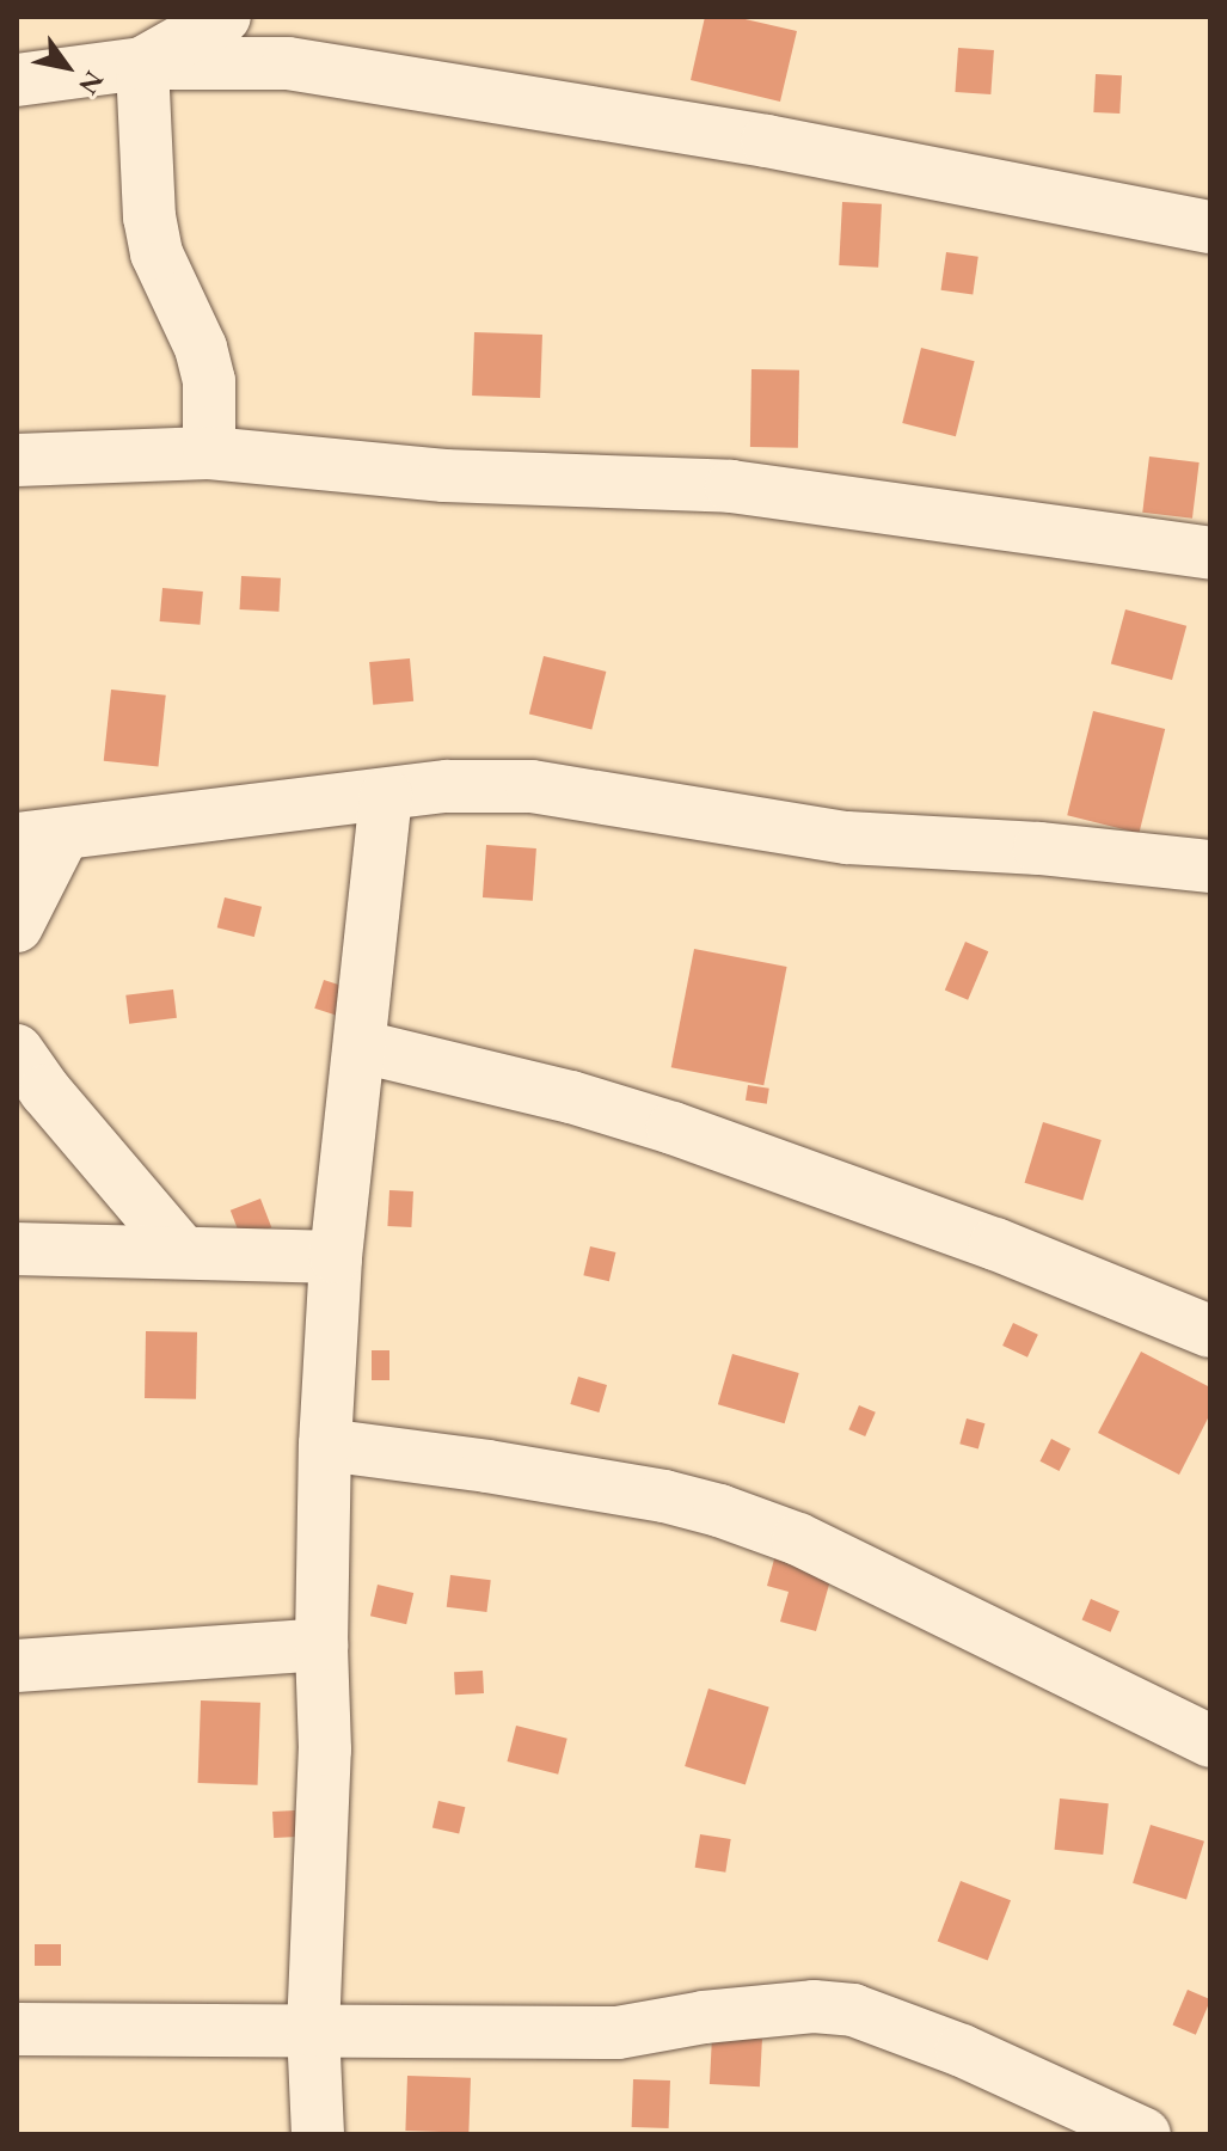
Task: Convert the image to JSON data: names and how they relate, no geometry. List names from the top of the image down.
{
  "north": "bottom right"
}
